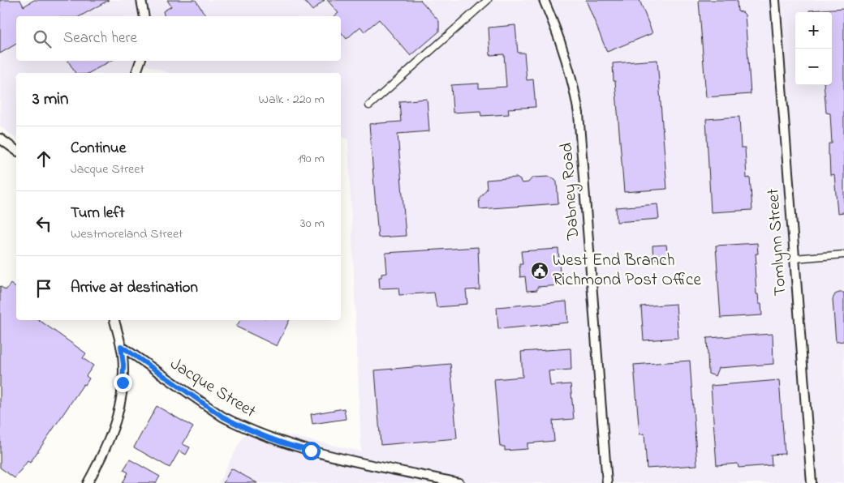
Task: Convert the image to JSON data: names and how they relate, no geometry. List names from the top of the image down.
{
  "streets": {
    "street": ["Dabney Road", "Tomlynn Street", "Jacque Street"]
  },
  "places": {
    "public building": ["West End Branch Richmond Post Office"]
  },
  "page": {
    "map_buttons": ["+", "−"],
    "search": "Search here",
    "heading": ["3 min", "Walk · 220 m"],
    "list": [
      ["Continue", "Jacque Street", "190 m"],
      ["Turn left", "Westmoreland Street", "30 m"],
      "Arrive at destination"
    ]
  }
}
